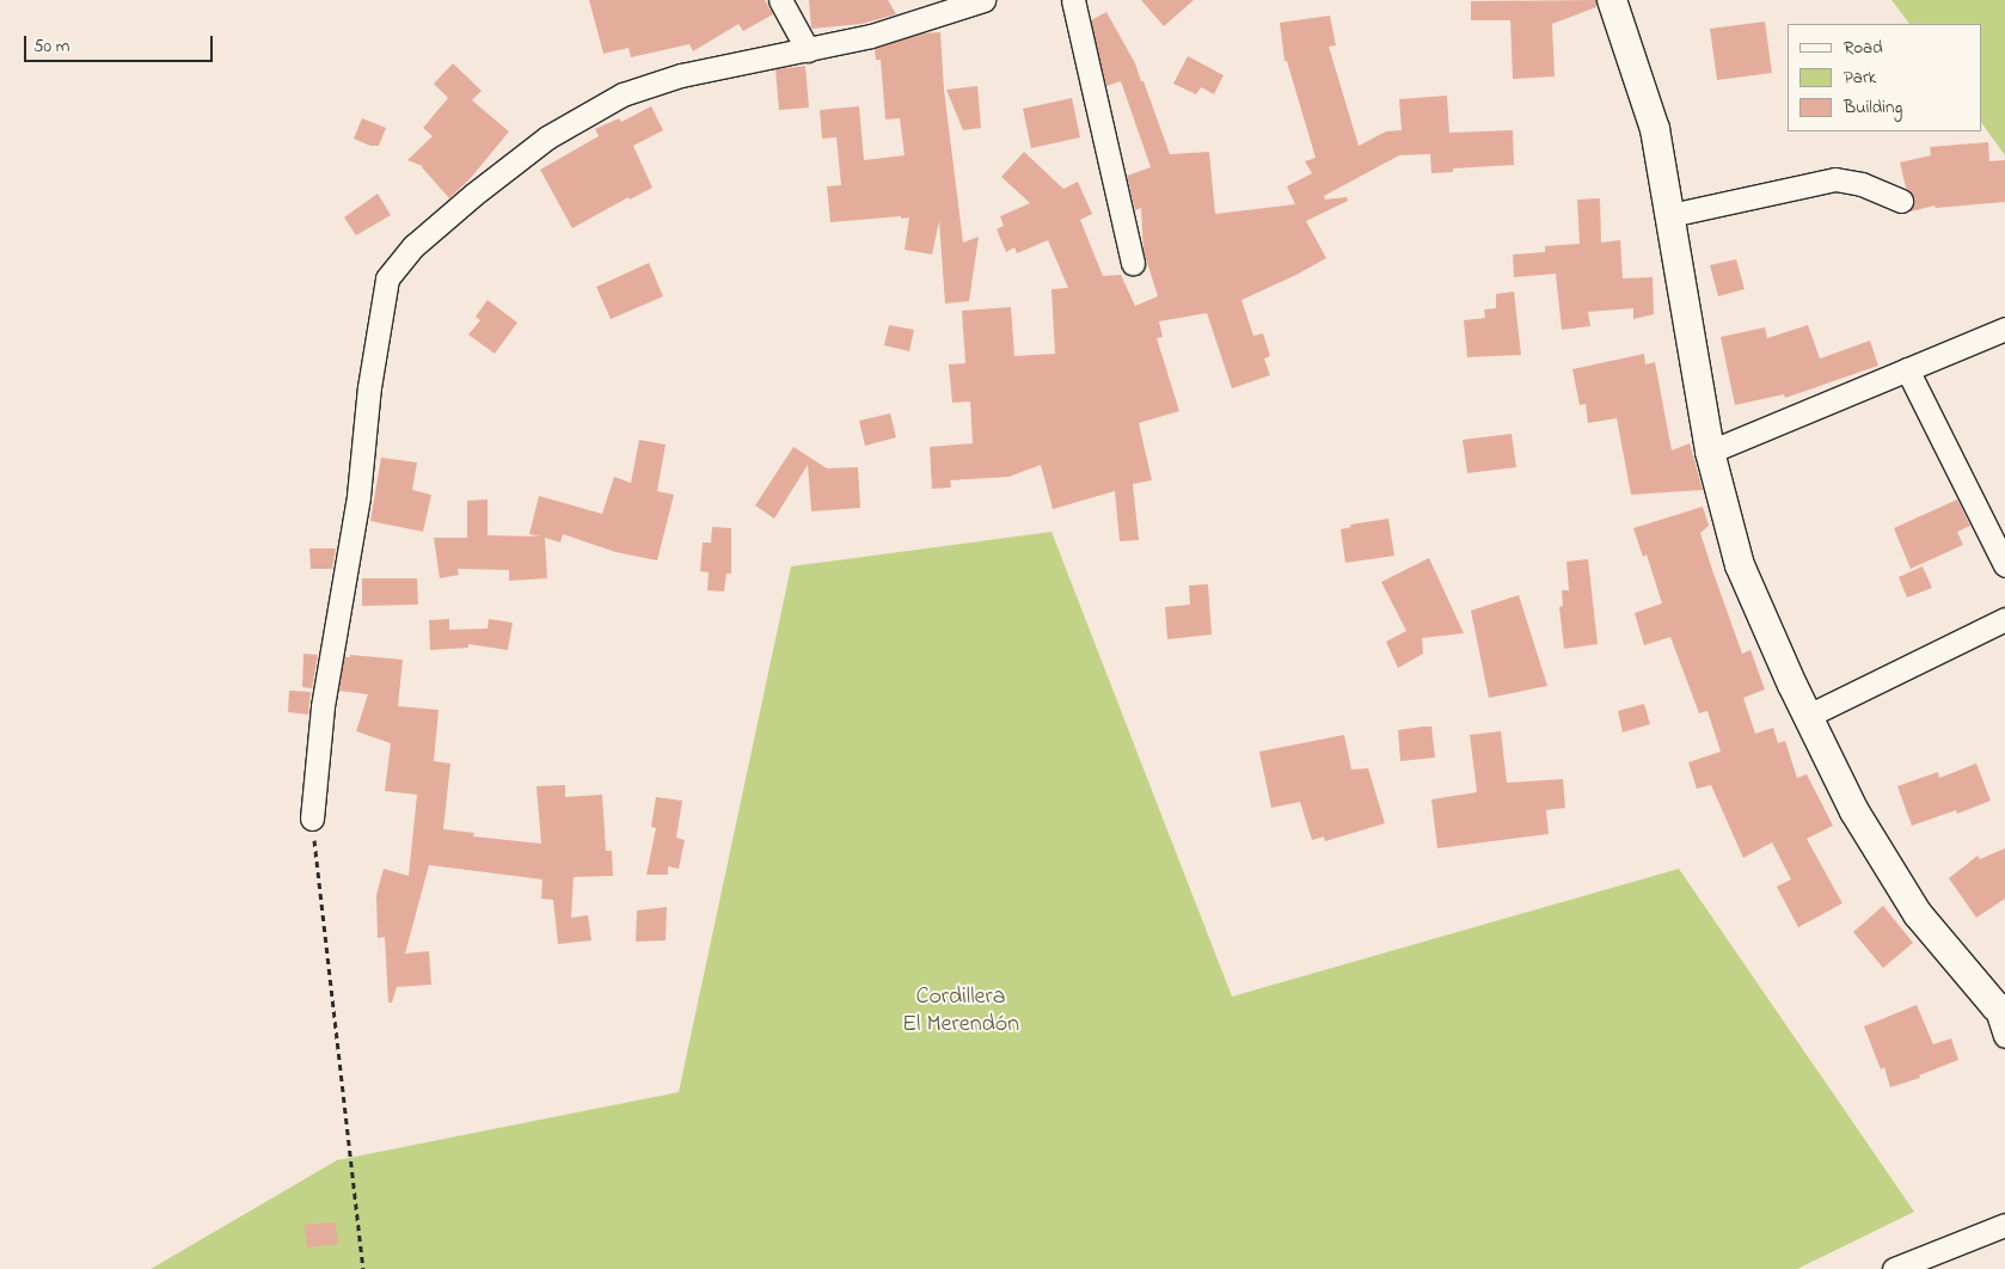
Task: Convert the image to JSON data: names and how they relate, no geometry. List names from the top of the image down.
{
  "parks": ["Cordillera El Merendón"],
  "legend": ["Road", "Park", "Building"],
  "scale_bar": "50 m"
}
